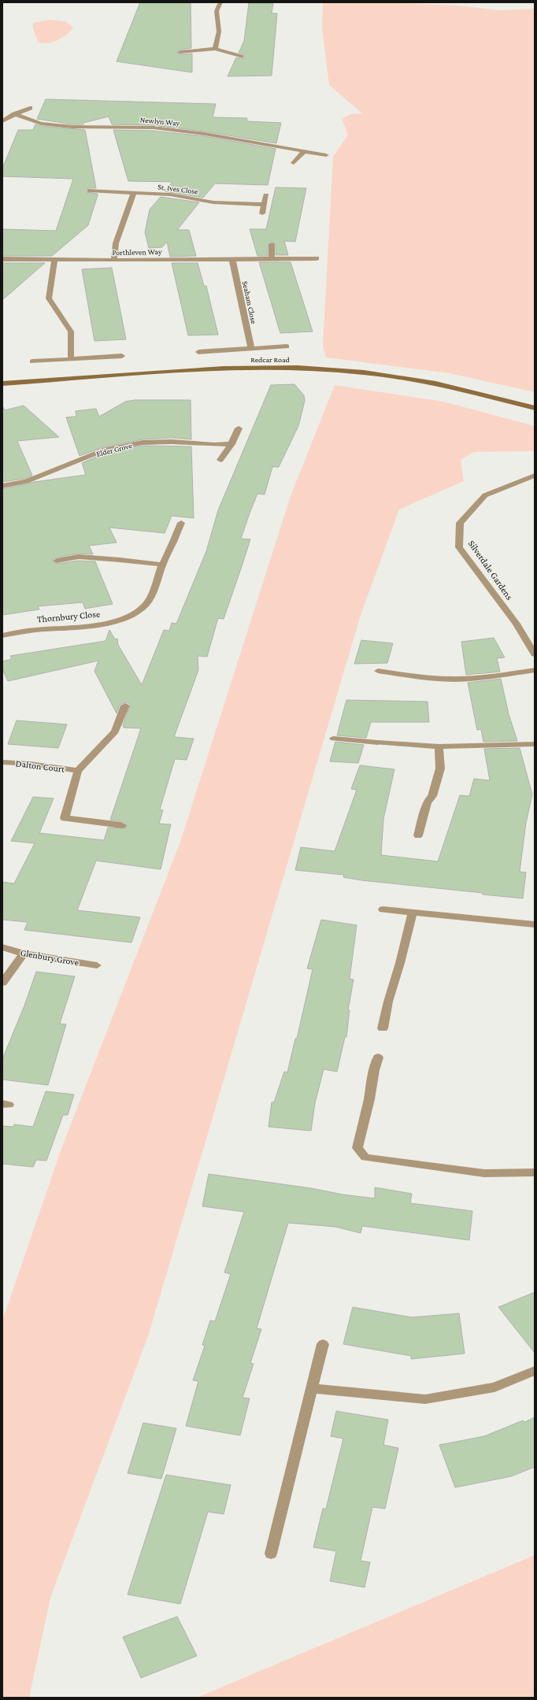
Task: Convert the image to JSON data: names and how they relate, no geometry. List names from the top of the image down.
{
  "streets": {
    "street": [
      "Newlyn Way",
      "St. Ives Close",
      "Porthleven Way",
      "Seaham Close",
      "Redcar Road",
      "Elder Grove",
      "Silverdale Gardens",
      "Thornbury Close",
      "Dalton Court",
      "Glenbury Grove"
    ]
  },
  "crossings": [
    ["Porthleven Way", "Seaham Close"]
  ]
}
